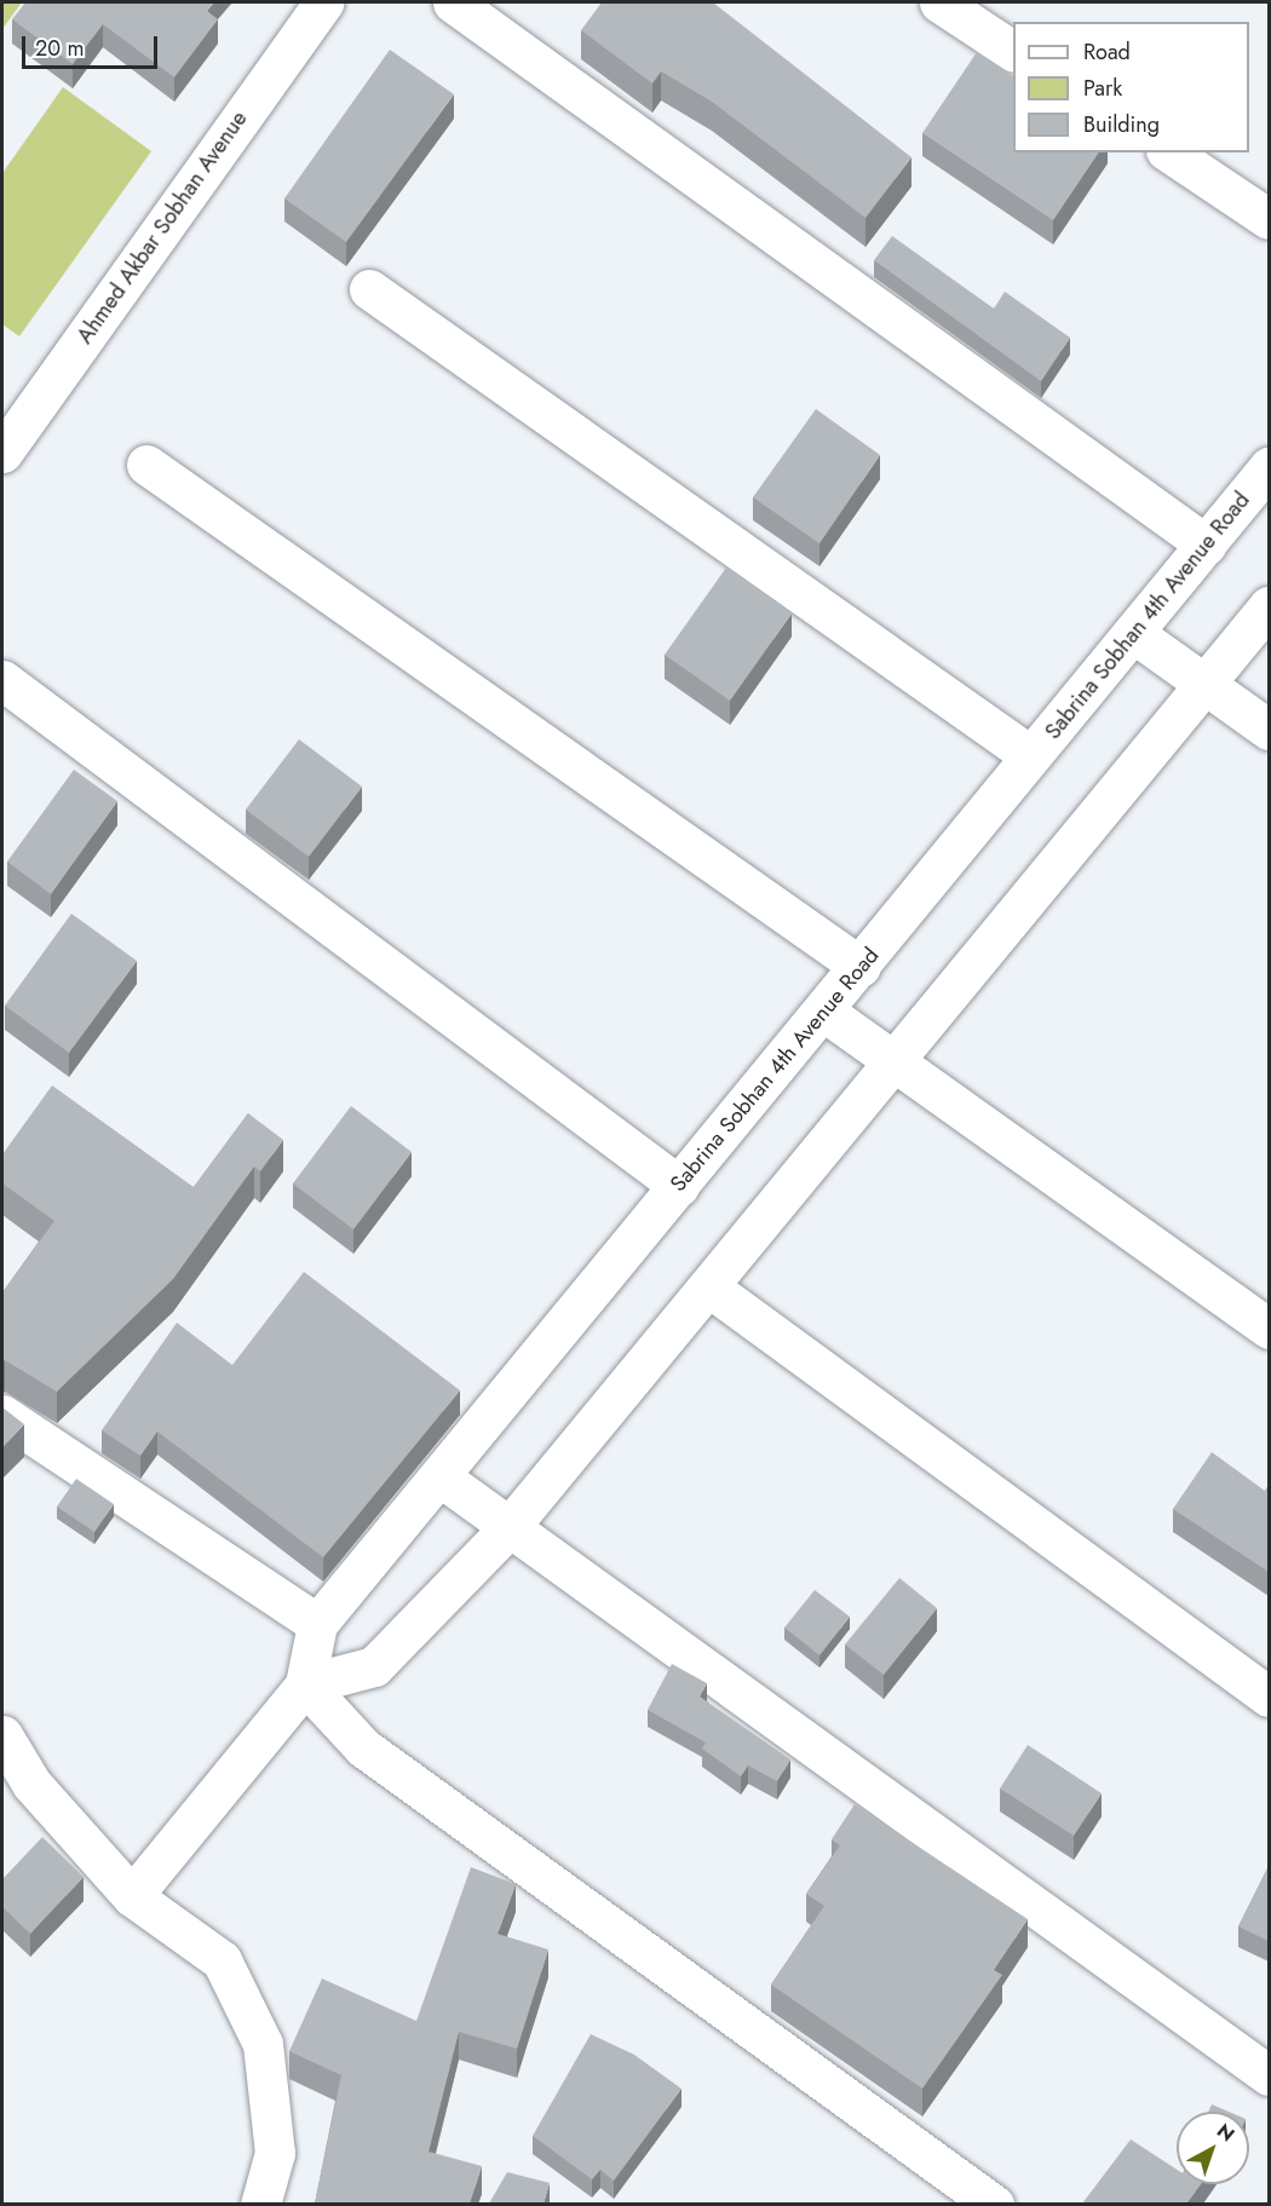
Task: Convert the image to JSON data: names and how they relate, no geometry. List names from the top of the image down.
{
  "streets": {
    "street": ["Ahmed Akbar Sobhan Avenue", "Sabrina Sobhan 4th Avenue Road"]
  },
  "legend": ["Road", "Park", "Building"],
  "scale_bar": "20 m",
  "north": "top right"
}
